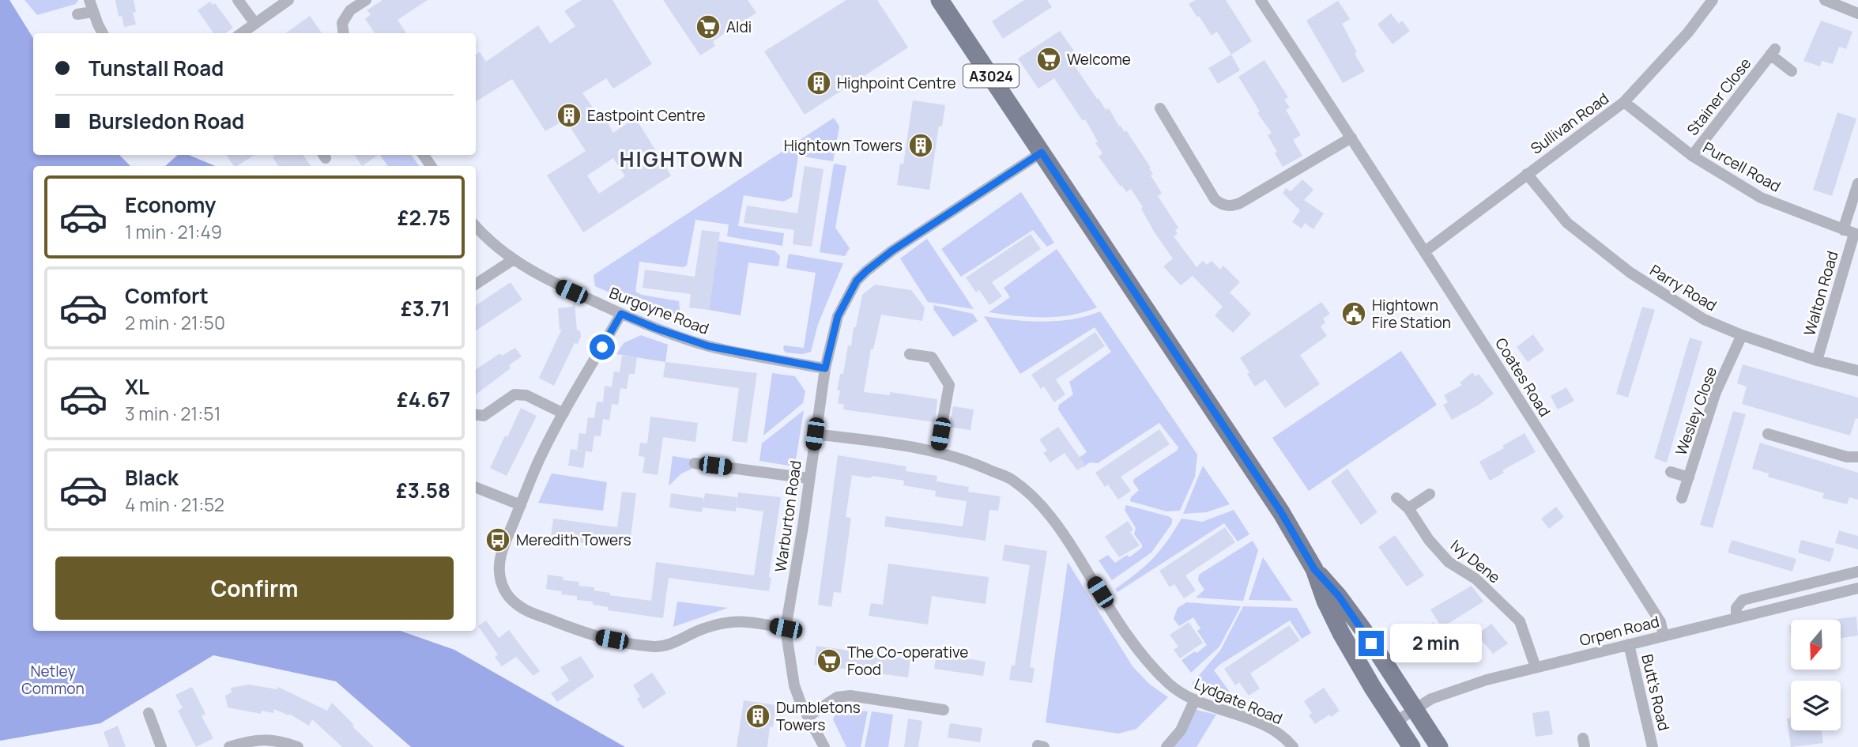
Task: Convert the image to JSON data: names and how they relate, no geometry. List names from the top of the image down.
{
  "streets": {
    "main road": ["A3024"],
    "street": [
      "Stainer Close",
      "Sullivan Road",
      "Purcell Road",
      "Parry Road",
      "Walton Road",
      "Burgoyne Road",
      "Coates Road",
      "Wesley Close",
      "Warburton Road",
      "Ivy Dene",
      "Orpen Road",
      "Butt's Road",
      "Lydgate Road"
    ]
  },
  "crossings": [
    ["A3024", "Warburton Road"],
    ["A3024", "Orpen Road"],
    ["Stainer Close", "Purcell Road"],
    ["Sullivan Road", "Purcell Road"],
    ["Sullivan Road", "Parry Road"],
    ["Sullivan Road", "Coates Road"],
    ["Purcell Road", "Walton Road"],
    ["Parry Road", "Walton Road"],
    ["Parry Road", "Wesley Close"],
    ["Burgoyne Road", "Warburton Road"],
    ["Coates Road", "Orpen Road"],
    ["Warburton Road", "Lydgate Road"],
    ["Ivy Dene", "Orpen Road"],
    ["Orpen Road", "Butt's Road"]
  ],
  "districts": ["HIGHTOWN"],
  "parks": ["Netley Common"],
  "places": {
    "supermarket": ["Aldi", "Welcome", "The Co-operative Food"],
    "building": [
      "Highpoint Centre",
      "Eastpoint Centre",
      "Hightown Towers",
      "Dumbletons Towers"
    ],
    "public building": ["Hightown Fire Station"],
    "bus stop": ["Meredith Towers"]
  },
  "north": "bottom",
  "page": {
    "banner": ["Tunstall Road", "Bursledon Road"],
    "list": [
      {
        "name": "Economy",
        "note": "1 min · 21:49",
        "value": "£2.75"
      },
      {
        "name": "Comfort",
        "note": "2 min · 21:50",
        "value": "£3.71"
      },
      {
        "name": "XL",
        "note": "3 min · 21:51",
        "value": "£4.67"
      },
      {
        "name": "Black",
        "note": "4 min · 21:52",
        "value": "£3.58"
      }
    ],
    "buttons": "Confirm",
    "bubble": "2 min"
  }
}
